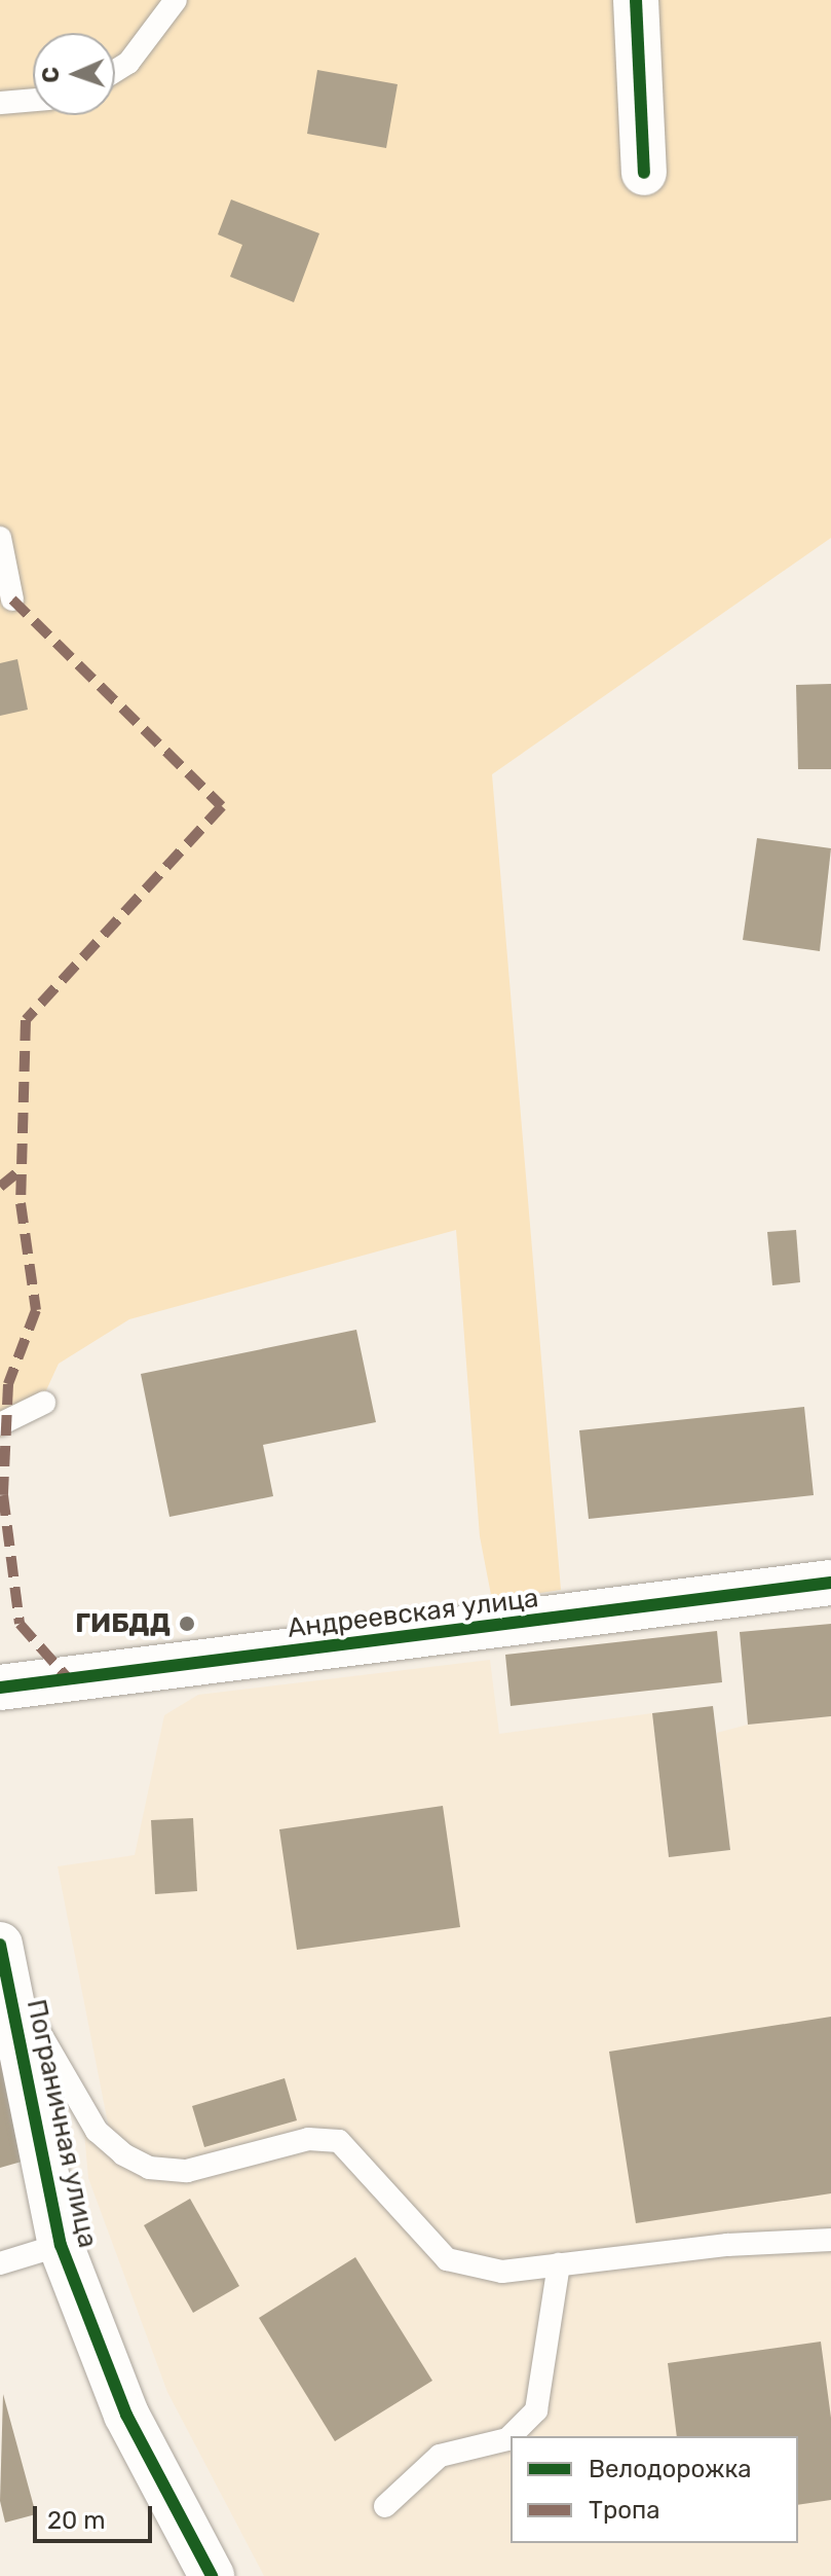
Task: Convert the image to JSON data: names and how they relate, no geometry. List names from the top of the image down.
{
  "streets": {
    "street": ["Андреевская улица", "Пограничная улица"]
  },
  "places": ["ГИБДД"],
  "legend": ["Велодорожка", "Тропа"],
  "scale_bar": "20 m",
  "north": "left"
}
